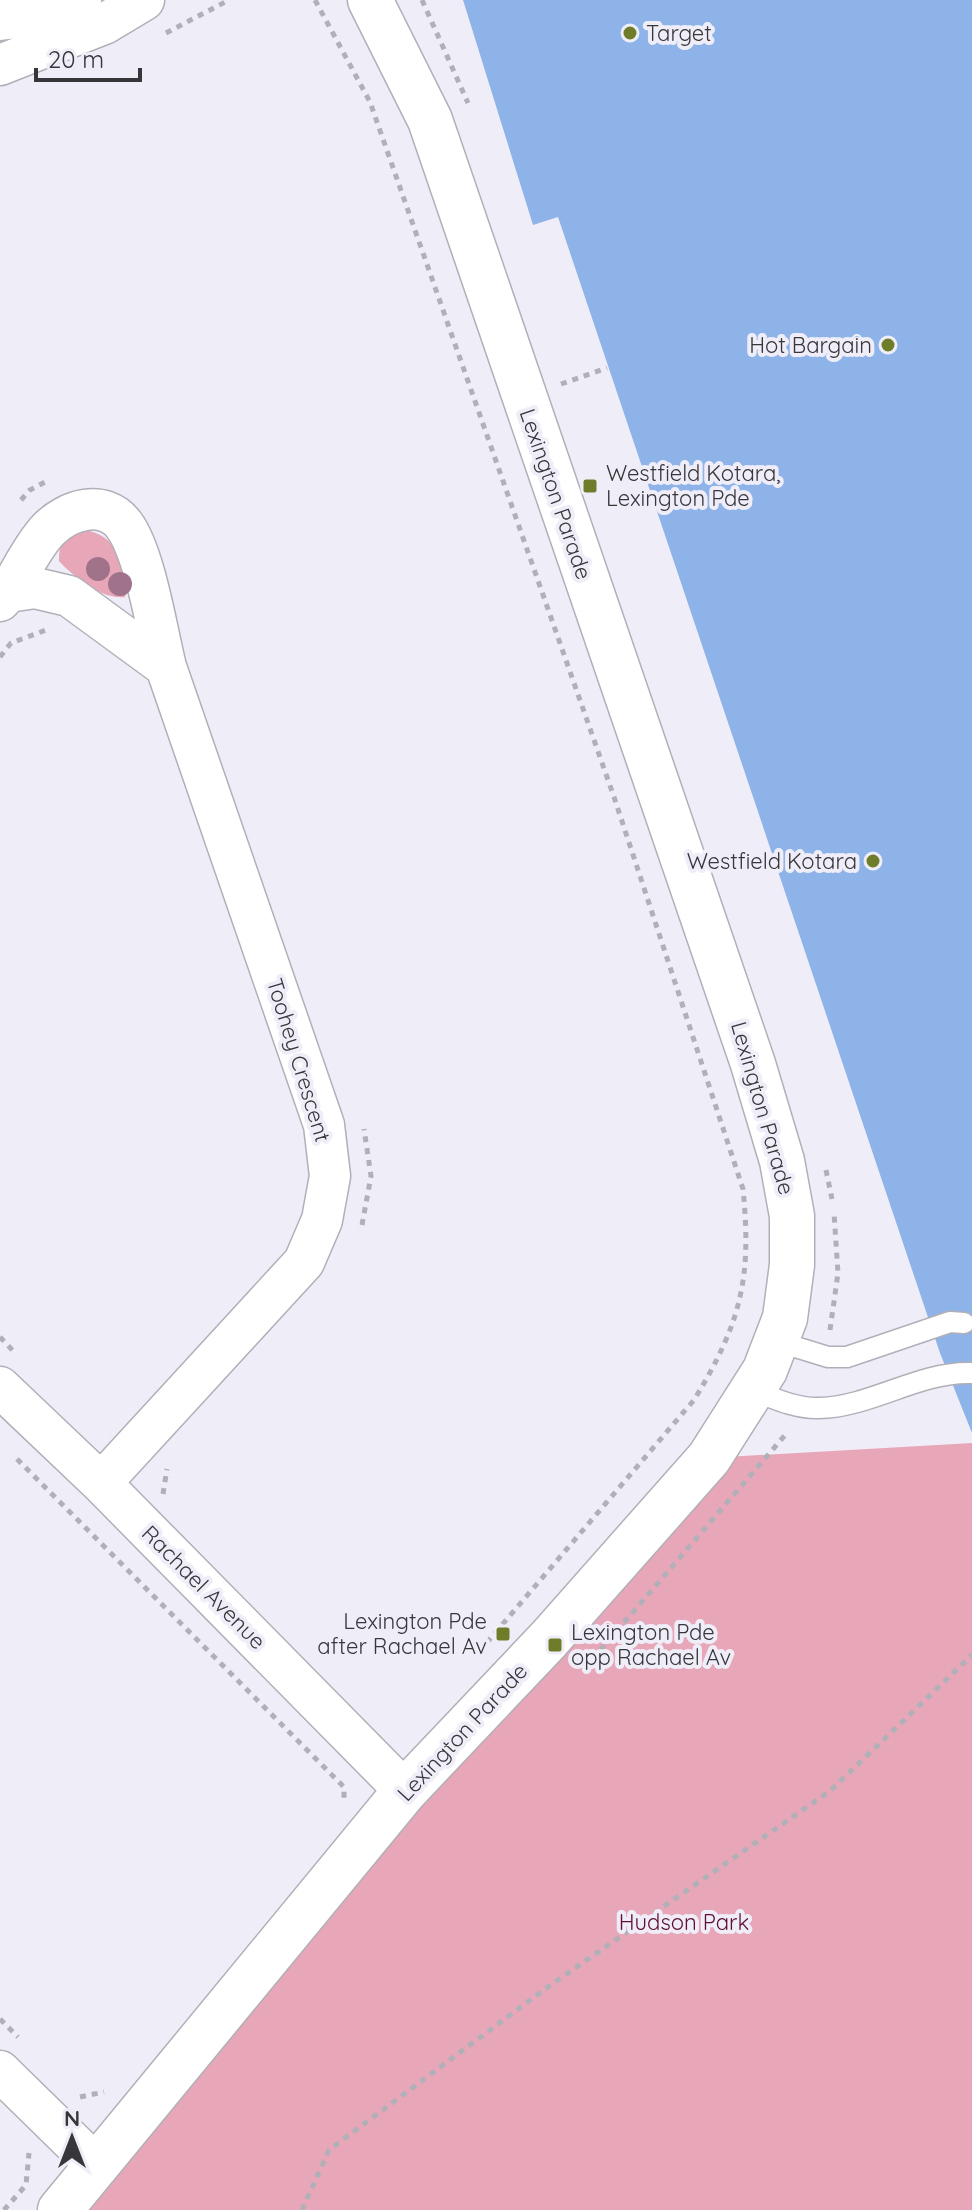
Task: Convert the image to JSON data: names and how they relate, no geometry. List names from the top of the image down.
{
  "streets": {
    "main road": ["Lexington Parade"],
    "street": ["Toohey Crescent", "Rachael Avenue"]
  },
  "crossings": [
    ["Lexington Parade", "Rachael Avenue"],
    ["Toohey Crescent", "Rachael Avenue"]
  ],
  "parks": ["Hudson Park"],
  "places": {
    "other": ["Target", "Hot Bargain", "Westfield Kotara"],
    "transit": ["Westfield Kotara, Lexington Pde", "Lexington Pde after Rachael Av", "Lexington Pde opp Rachael Av"]
  },
  "scale_bar": "20 m",
  "north": "top"
}
